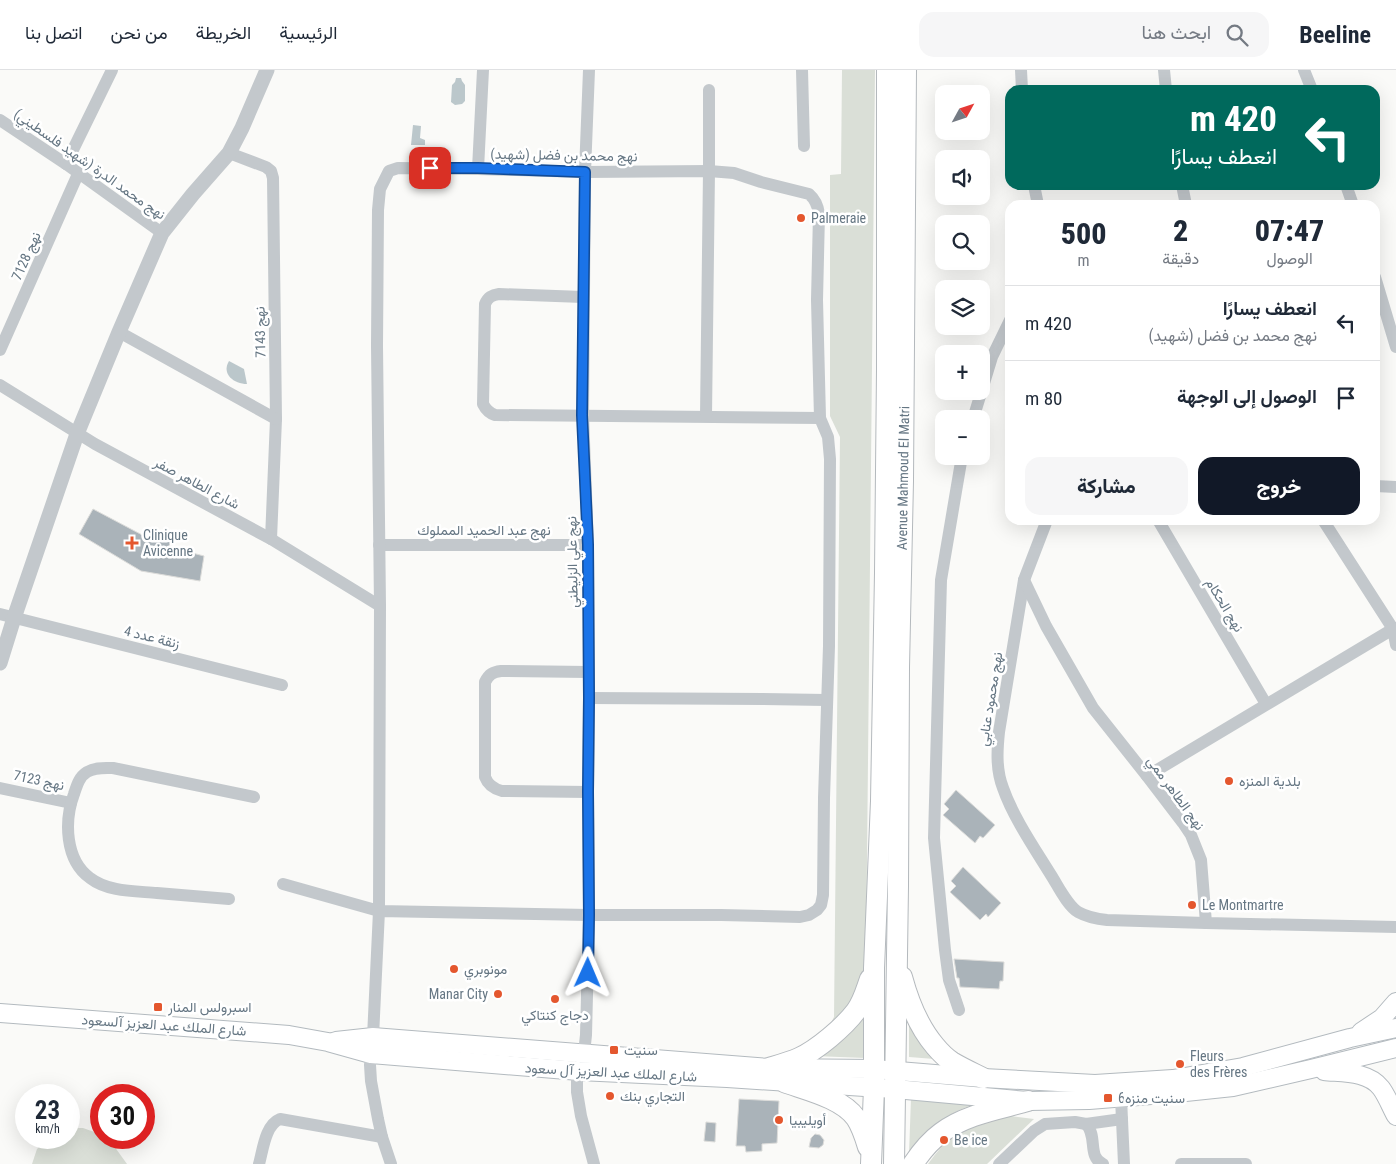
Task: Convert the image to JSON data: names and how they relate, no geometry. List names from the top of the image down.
{
  "streets": {
    "highway": ["Avenue Mahmoud El Matri"],
    "main road": ["شارع الملك عبد العزيز آلسعود", "شارع الملك عبد العزيز آل سعود"],
    "street": [
      "نهج محمد بن فضل (شهيد)",
      "نهج محمد الدرة (شهيد فلسطيني)",
      "نهج 7128",
      "نهج 7143",
      "شارع الطاهر صفر",
      "نهج عبد الحميد المملوك",
      "نهج علي الزليطني",
      "نهج الحكام",
      "زنقة عدد 4",
      "نهج محمود عنابي",
      "نهج 7123",
      "نهج الطاهر ممي"
    ]
  },
  "crossings": [
    ["نهج محمد بن فضل (شهيد)", "نهج عبد الحميد المملوك"],
    ["نهج محمد بن فضل (شهيد)", "نهج علي الزليطني"],
    ["نهج محمد الدرة (شهيد فلسطيني)", "نهج 7128"],
    ["نهج 7143", "شارع الطاهر صفر"],
    ["Avenue Mahmoud El Matri", "شارع الملك عبد العزيز آل سعود"],
    ["نهج عبد الحميد المملوك", "نهج علي الزليطني"],
    ["نهج علي الزليطني", "شارع الملك عبد العزيز آل سعود"],
    ["نهج محمود عنابي", "نهج الطاهر ممي"],
    ["شارع الملك عبد العزيز آلسعود", "شارع الملك عبد العزيز آل سعود"]
  ],
  "places": {
    "other": [
      "Palmeraie",
      "بلدية المنزه",
      "Le Montmartre",
      "مونوبري",
      "Manar City",
      "دجاج كنتاكي",
      "Fleurs des Frères",
      "التجاري بنك",
      "أويليبيا",
      "Be ice"
    ],
    "health": ["Clinique Avicenne"],
    "transit": ["اسبرولس المنار", "سنيت", "سنيت منزه6"]
  },
  "north": "top right",
  "page": {
    "header": "Beeline",
    "search": "ابحث هنا",
    "nav": [
      "الرئيسية",
      "الخريطة",
      "من نحن",
      "اتصل بنا"
    ],
    "map_buttons": ["+", "−"],
    "turn": ["420 m", "انعطف يسارًا"],
    "eta": [
      "07:47",
      "الوصول",
      "2",
      "دقيقة",
      "500",
      "m"
    ],
    "list": [
      {
        "name": "انعطف يسارًا",
        "note": "نهج محمد بن فضل (شهيد)",
        "value": "420 m"
      },
      {
        "name": "الوصول إلى الوجهة",
        "value": "80 m"
      }
    ],
    "buttons": ["خروج", "مشاركة"],
    "speed": "23 km/h",
    "limit": "30"
  }
}
